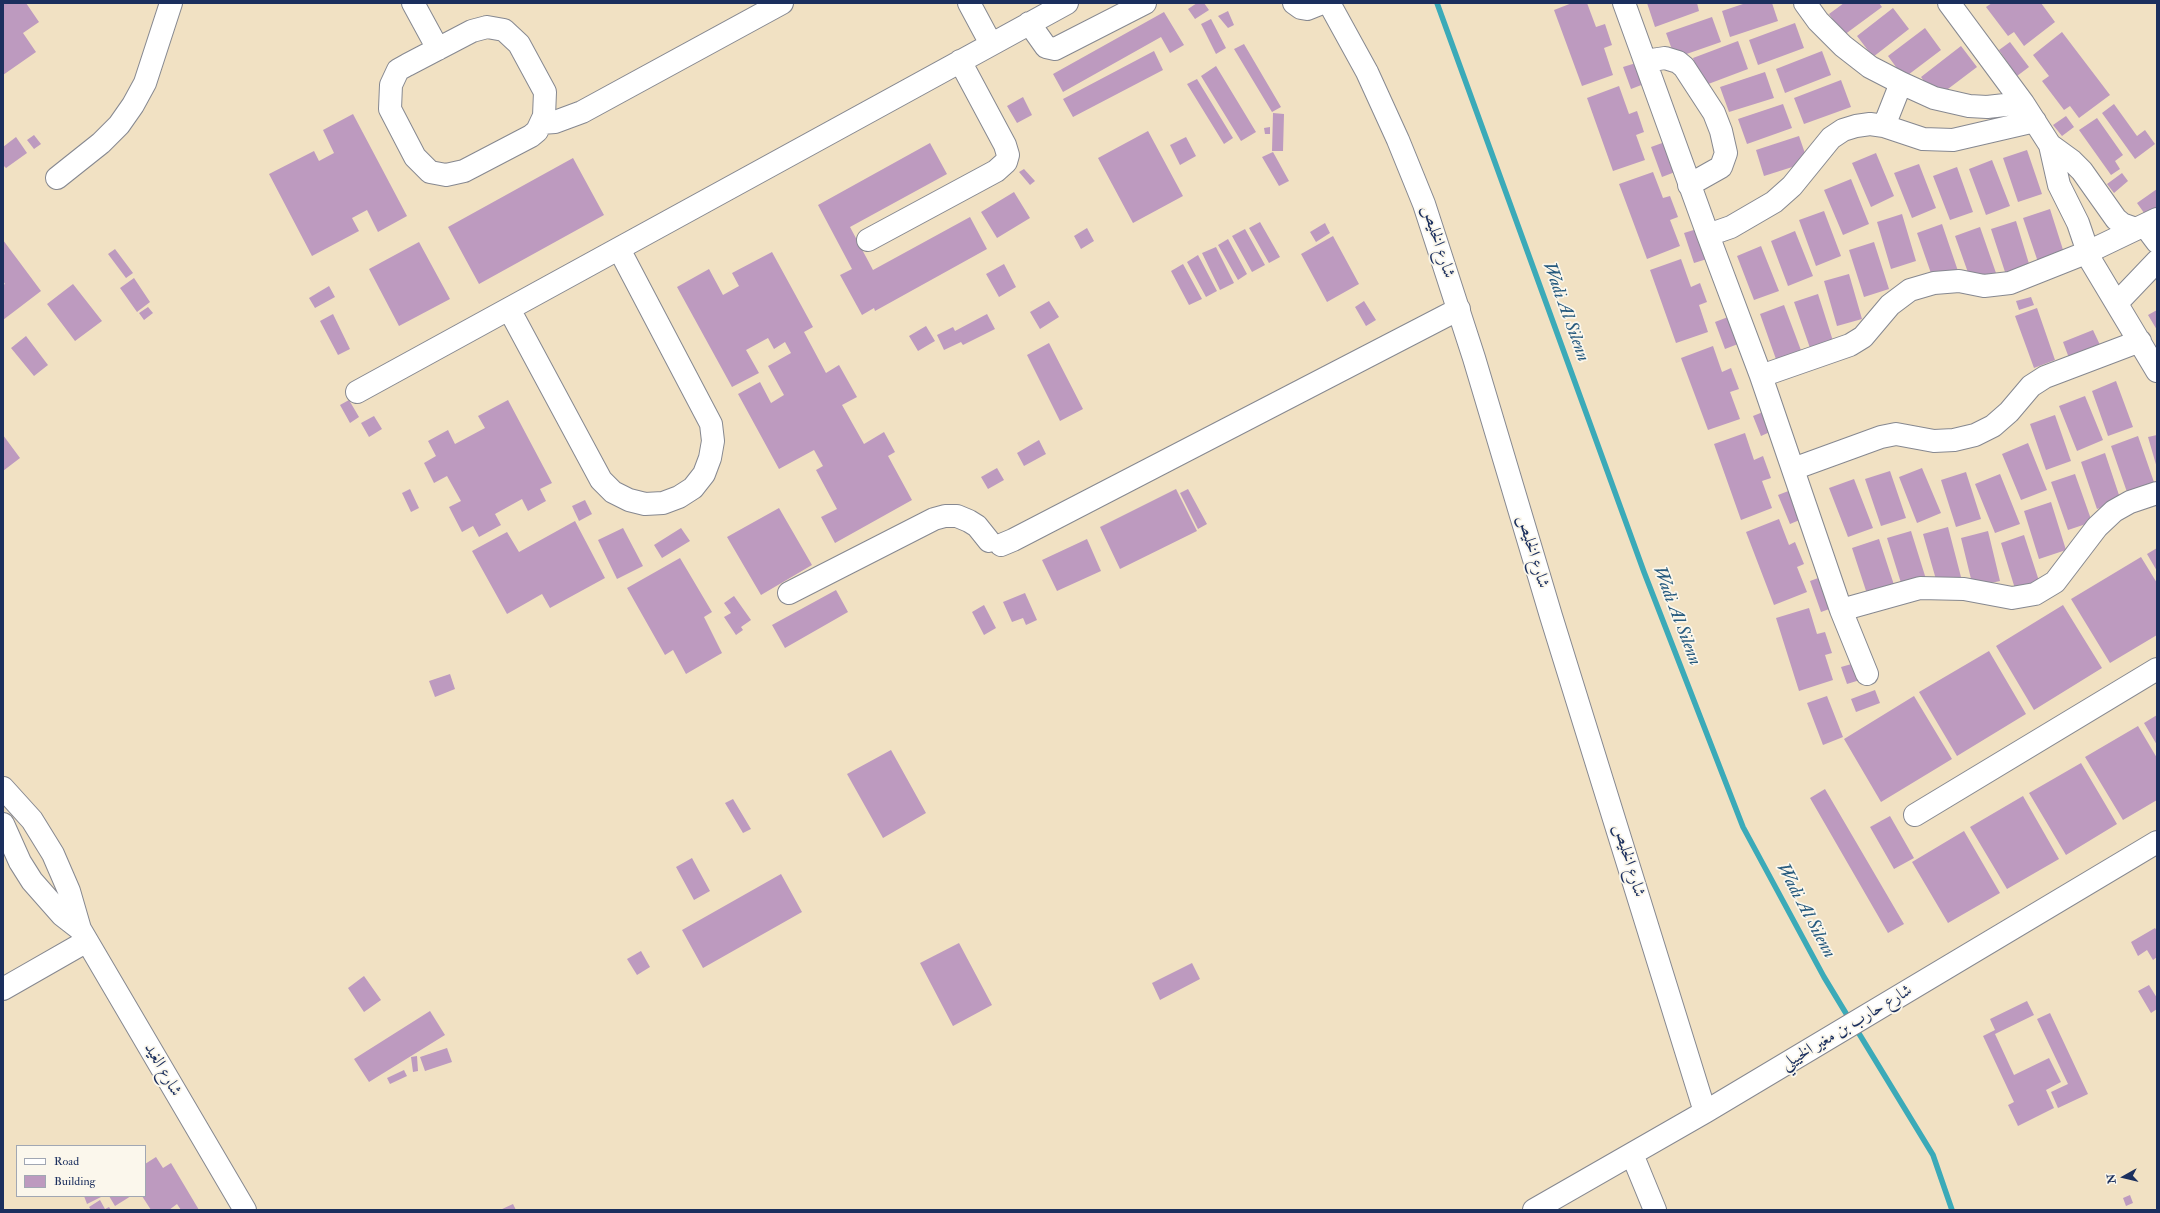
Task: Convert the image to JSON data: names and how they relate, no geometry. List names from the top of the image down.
{
  "streets": {
    "street": ["شارع الخليص", "شارع حارب بن مغير الخييلي", "شارع الغيد"]
  },
  "crossings": [
    ["شارع الخليص", "شارع حارب بن مغير الخييلي"]
  ],
  "water": ["Wadi Al Silenn"],
  "legend": ["Road", "Building"],
  "north": "left"
}
